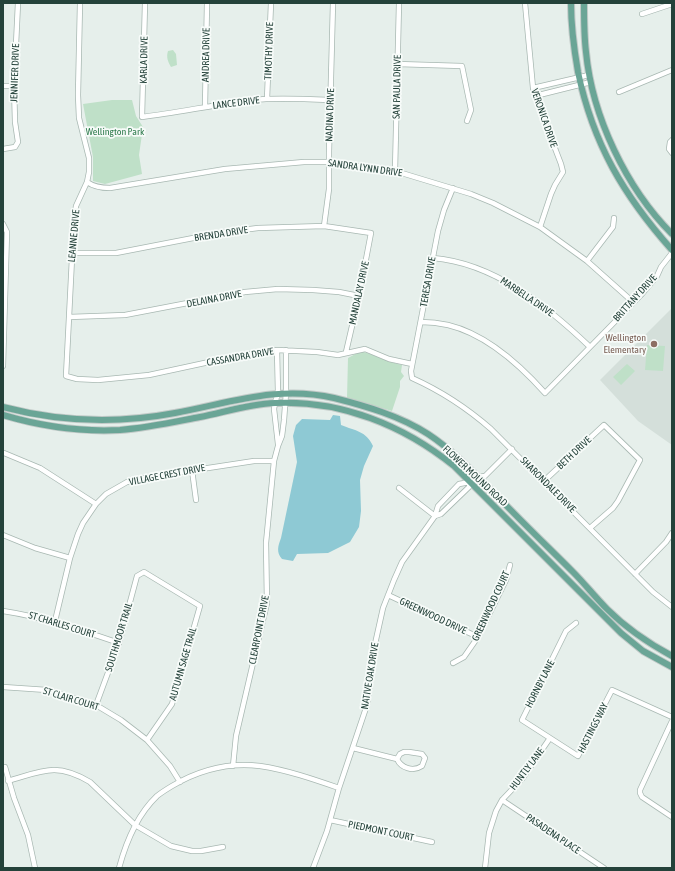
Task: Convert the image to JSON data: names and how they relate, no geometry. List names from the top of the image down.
{
  "streets": {
    "main road": ["FLOWER MOUND ROAD"],
    "street": [
      "TIMOTHY DRIVE",
      "ANDREA DRIVE",
      "KARLA DRIVE",
      "JENNIFER DRIVE",
      "SAN PAULA DRIVE",
      "LANCE DRIVE",
      "NADINA DRIVE",
      "VERONICA DRIVE",
      "SANDRA LYNN DRIVE",
      "BRENDA DRIVE",
      "LEANNE DRIVE",
      "TERESA DRIVE",
      "MANDALAY DRIVE",
      "MARBELLA DRIVE",
      "BRITTANY DRIVE",
      "DELAINA DRIVE",
      "CASSANDRA DRIVE",
      "BETH DRIVE",
      "VILLAGE CREST DRIVE",
      "SHARONDALE DRIVE",
      "GREENWOOD COURT",
      "GREENWOOD DRIVE",
      "ST CHARLES COURT",
      "CLEARPOINT DRIVE",
      "SOUTHMOOR TRAIL",
      "AUTUMN SAGE TRAIL",
      "NATIVE OAK DRIVE",
      "HORNBY LANE",
      "ST CLAIR COURT",
      "HASTINGS WAY",
      "HUNTLY LANE",
      "PIEDMONT COURT",
      "PASADENA PLACE"
    ]
  },
  "crossings": [
    ["TIMOTHY DRIVE", "LANCE DRIVE"],
    ["ANDREA DRIVE", "LANCE DRIVE"],
    ["KARLA DRIVE", "LANCE DRIVE"],
    ["SAN PAULA DRIVE", "SANDRA LYNN DRIVE"],
    ["LANCE DRIVE", "NADINA DRIVE"],
    ["NADINA DRIVE", "SANDRA LYNN DRIVE"],
    ["NADINA DRIVE", "BRENDA DRIVE"],
    ["VERONICA DRIVE", "SANDRA LYNN DRIVE"],
    ["SANDRA LYNN DRIVE", "LEANNE DRIVE"],
    ["SANDRA LYNN DRIVE", "TERESA DRIVE"],
    ["SANDRA LYNN DRIVE", "BRITTANY DRIVE"],
    ["BRENDA DRIVE", "LEANNE DRIVE"],
    ["BRENDA DRIVE", "MANDALAY DRIVE"],
    ["LEANNE DRIVE", "DELAINA DRIVE"],
    ["LEANNE DRIVE", "CASSANDRA DRIVE"],
    ["TERESA DRIVE", "MARBELLA DRIVE"],
    ["TERESA DRIVE", "BRITTANY DRIVE"],
    ["TERESA DRIVE", "CASSANDRA DRIVE"],
    ["TERESA DRIVE", "SHARONDALE DRIVE"],
    ["MANDALAY DRIVE", "DELAINA DRIVE"],
    ["MANDALAY DRIVE", "CASSANDRA DRIVE"],
    ["MARBELLA DRIVE", "BRITTANY DRIVE"],
    ["CASSANDRA DRIVE", "CLEARPOINT DRIVE"],
    ["BETH DRIVE", "SHARONDALE DRIVE"],
    ["VILLAGE CREST DRIVE", "ST CHARLES COURT"],
    ["VILLAGE CREST DRIVE", "CLEARPOINT DRIVE"],
    ["FLOWER MOUND ROAD", "CLEARPOINT DRIVE"],
    ["FLOWER MOUND ROAD", "NATIVE OAK DRIVE"],
    ["SHARONDALE DRIVE", "NATIVE OAK DRIVE"],
    ["GREENWOOD COURT", "GREENWOOD DRIVE"],
    ["GREENWOOD DRIVE", "NATIVE OAK DRIVE"],
    ["ST CHARLES COURT", "SOUTHMOOR TRAIL"],
    ["SOUTHMOOR TRAIL", "AUTUMN SAGE TRAIL"],
    ["SOUTHMOOR TRAIL", "ST CLAIR COURT"],
    ["AUTUMN SAGE TRAIL", "ST CLAIR COURT"],
    ["NATIVE OAK DRIVE", "PIEDMONT COURT"],
    ["HORNBY LANE", "HASTINGS WAY"],
    ["HORNBY LANE", "HUNTLY LANE"],
    ["HASTINGS WAY", "HUNTLY LANE"],
    ["HUNTLY LANE", "PASADENA PLACE"]
  ],
  "parks": ["Wellington Park"],
  "places": ["Wellington Elementary"]
}
